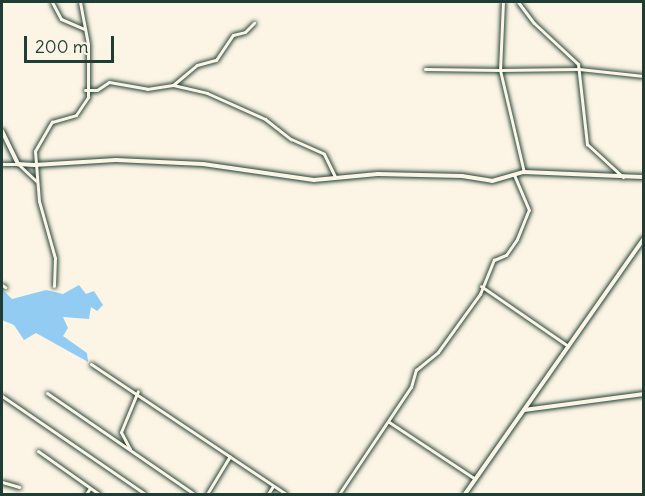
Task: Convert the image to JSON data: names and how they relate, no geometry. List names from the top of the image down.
{
  "scale_bar": "200 m"
}
